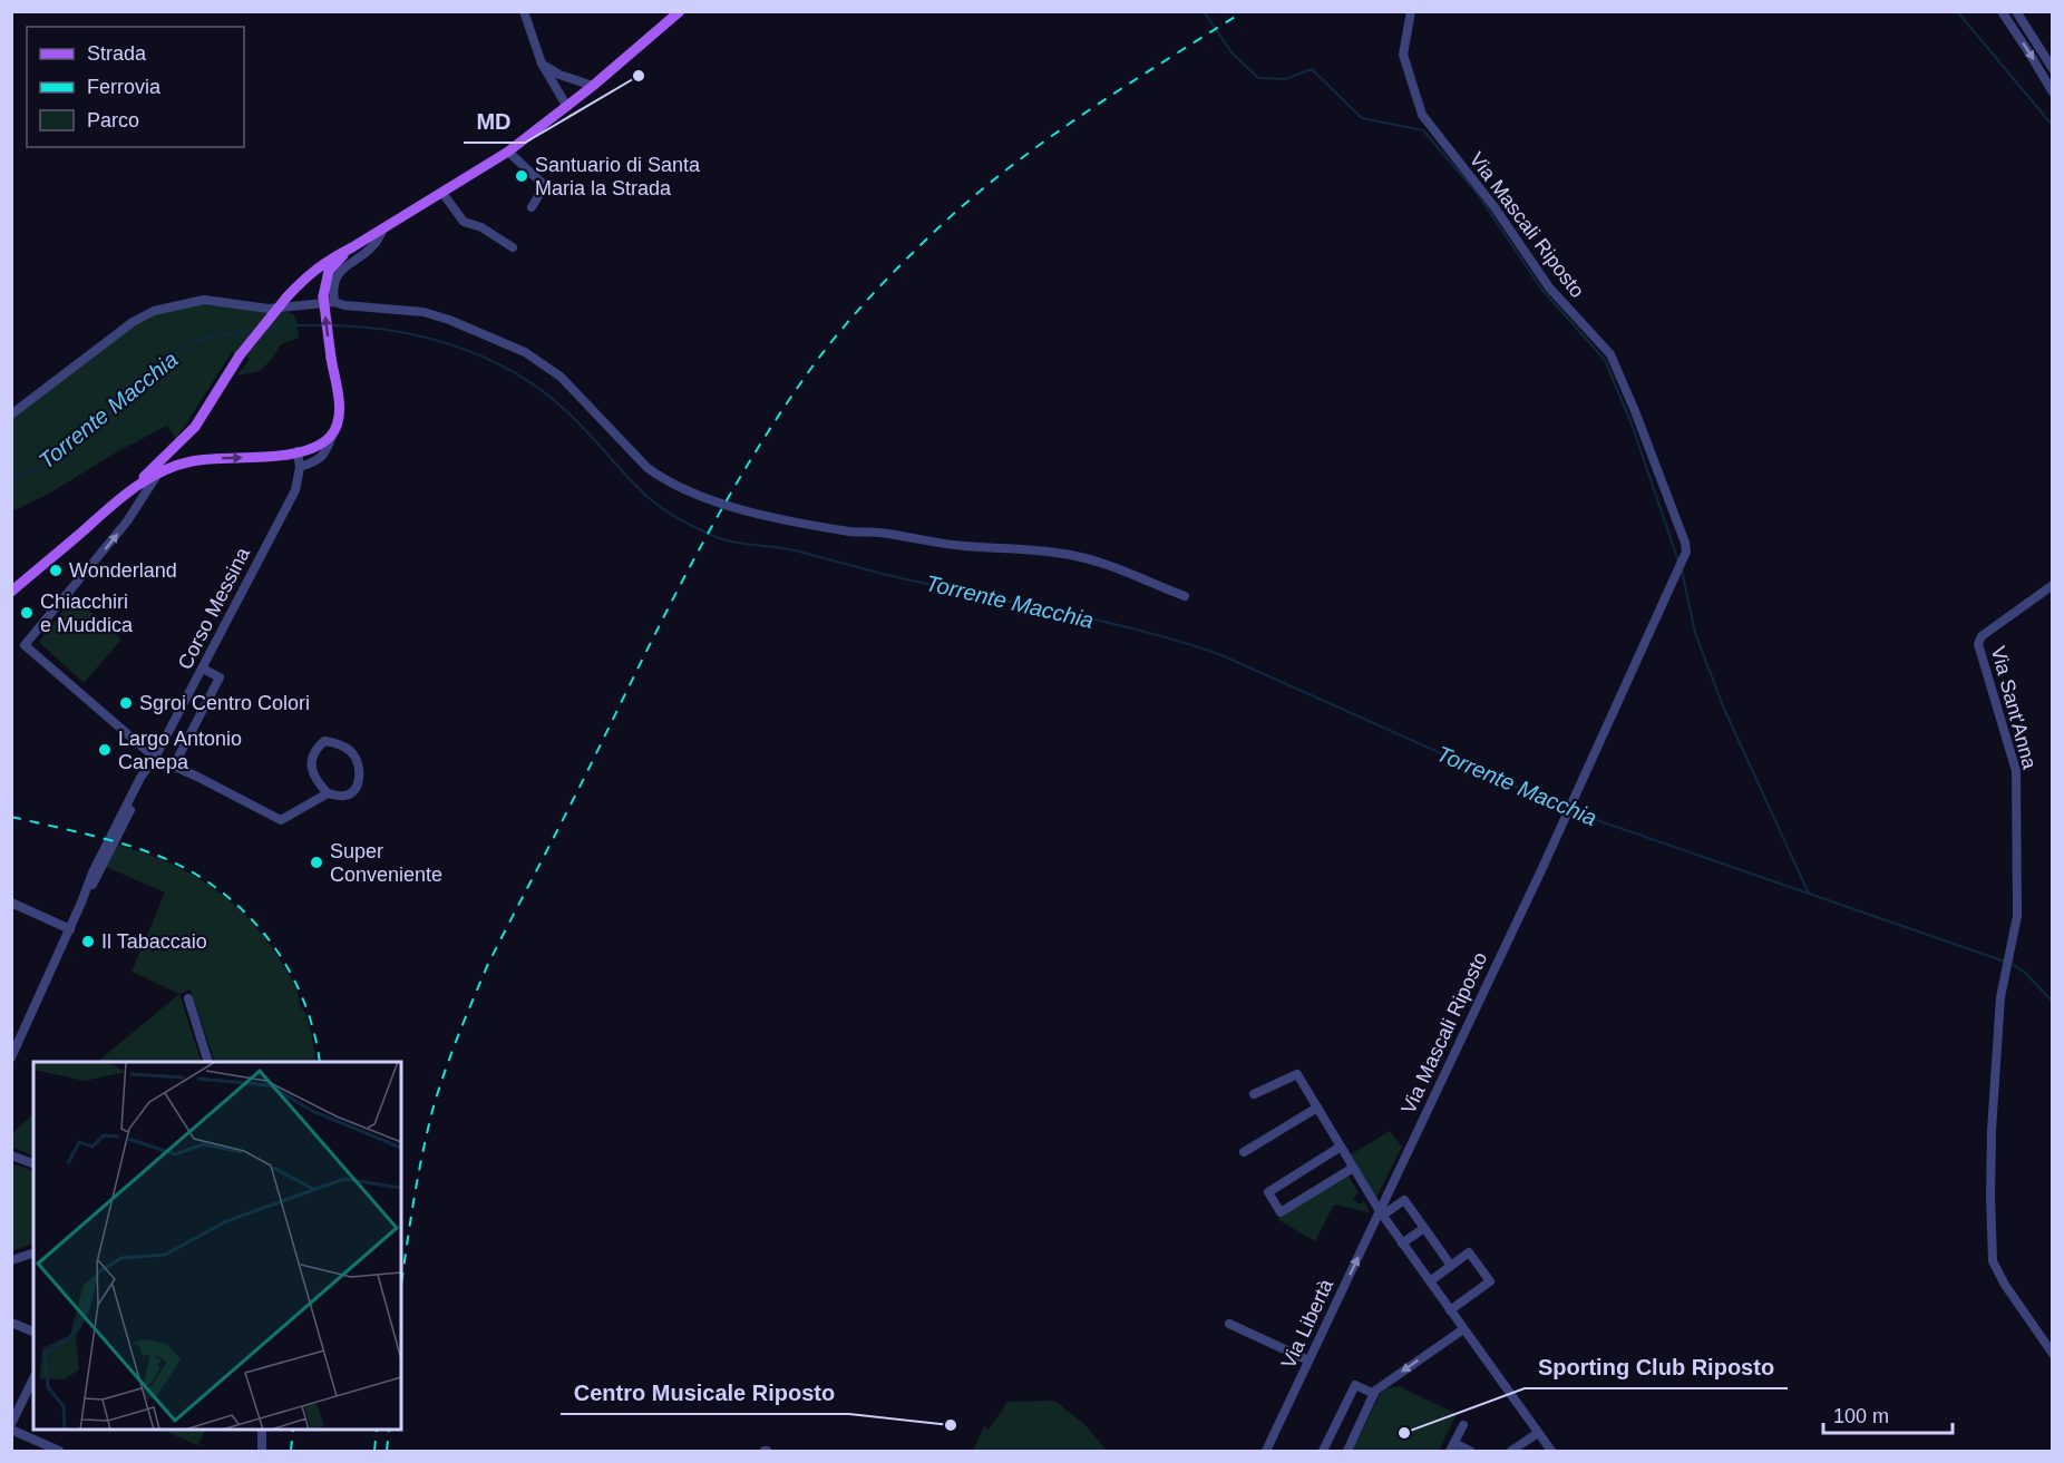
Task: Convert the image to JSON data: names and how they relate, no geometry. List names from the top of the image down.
{
  "streets": {
    "street": [
      "Via Mascali Riposto",
      "Corso Messina",
      "Via Sant'Anna",
      "Via Libertà"
    ]
  },
  "crossings": [
    ["Via Mascali Riposto", "Via Libertà"]
  ],
  "one_way": ["Via Libertà"],
  "water": ["Torrente Macchia"],
  "places": [
    "MD",
    "Santuario di Santa Maria la Strada",
    "Wonderland",
    "Chiacchiri e Muddica",
    "Sgroi Centro Colori",
    "Largo Antonio Canepa",
    "Super Conveniente",
    "Il Tabaccaio",
    "Centro Musicale Riposto",
    "Sporting Club Riposto"
  ],
  "legend": ["Strada", "Ferrovia", "Parco"],
  "scale_bar": "100 m"
}
